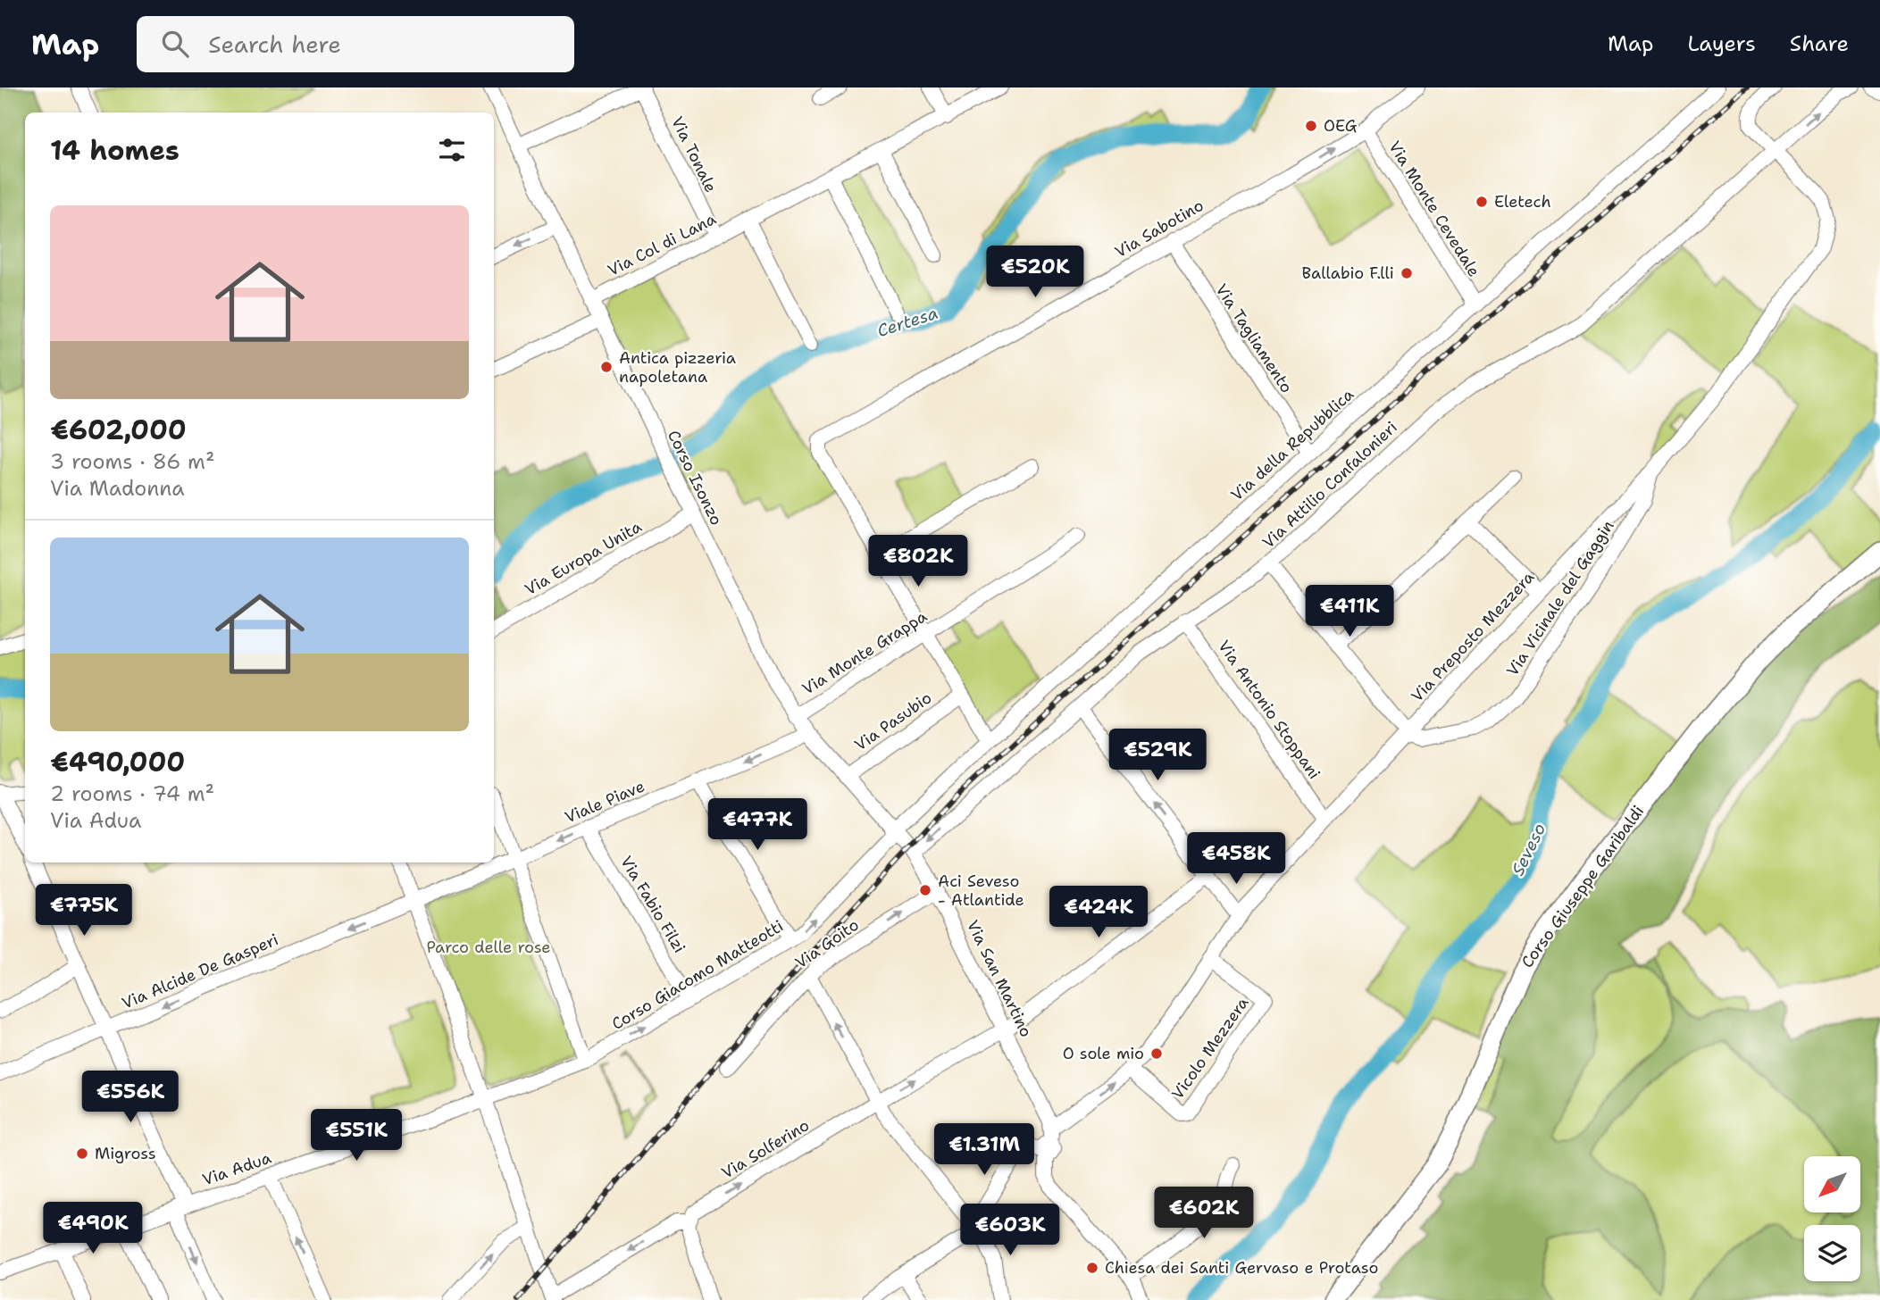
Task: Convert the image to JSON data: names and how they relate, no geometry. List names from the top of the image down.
{
  "streets": {
    "main road": ["Corso Giuseppe Garibaldi"],
    "street": [
      "Via Tonale",
      "Via Monte Cevedale",
      "Via Sabotino",
      "Via Col di Lana",
      "Via Tagliamento",
      "Via della Repubblica",
      "Corso Isonzo",
      "Via Attilio Confalonieri",
      "Via Europa Unita",
      "Via Vicinale del Gaggin",
      "Via Preposto Mezzera",
      "Via Monte Grappa",
      "Via Antonio Stoppani",
      "Via Pasubio",
      "Viale Piave",
      "Via Fabio Filzi",
      "Via Goito",
      "Via Alcide De Gasperi",
      "Corso Giacomo Matteotti",
      "Via San Martino",
      "Vicolo Mezzera",
      "Via Solferino",
      "Via Adua"
    ]
  },
  "crossings": [
    ["Via Tonale", "Via Col di Lana"],
    ["Via Monte Cevedale", "Via Sabotino"],
    ["Via Monte Cevedale", "Via della Repubblica"],
    ["Via Sabotino", "Via Tagliamento"],
    ["Via Col di Lana", "Corso Isonzo"],
    ["Via Tagliamento", "Via della Repubblica"],
    ["Via della Repubblica", "Corso Isonzo"],
    ["Via della Repubblica", "Corso Giacomo Matteotti"],
    ["Corso Isonzo", "Via Attilio Confalonieri"],
    ["Corso Isonzo", "Via Europa Unita"],
    ["Corso Isonzo", "Via Monte Grappa"],
    ["Corso Isonzo", "Via Pasubio"],
    ["Corso Isonzo", "Viale Piave"],
    ["Corso Isonzo", "Corso Giacomo Matteotti"],
    ["Corso Isonzo", "Via San Martino"],
    ["Via Attilio Confalonieri", "Via Preposto Mezzera"],
    ["Via Attilio Confalonieri", "Via Antonio Stoppani"],
    ["Via Attilio Confalonieri", "Via San Martino"],
    ["Via Vicinale del Gaggin", "Via Preposto Mezzera"],
    ["Via Preposto Mezzera", "Via Antonio Stoppani"],
    ["Via Preposto Mezzera", "Via San Martino"],
    ["Via Preposto Mezzera", "Vicolo Mezzera"],
    ["Viale Piave", "Via Fabio Filzi"],
    ["Viale Piave", "Via Alcide De Gasperi"],
    ["Via Fabio Filzi", "Corso Giacomo Matteotti"],
    ["Via Goito", "Via San Martino"],
    ["Corso Giacomo Matteotti", "Via Adua"],
    ["Via San Martino", "Via Solferino"]
  ],
  "one_way": [
    "Viale Piave",
    "Via Goito",
    "Via Alcide De Gasperi",
    "Corso Giacomo Matteotti",
    "Via Solferino"
  ],
  "water": ["Certesa", "Seveso"],
  "parks": ["Parco delle rose"],
  "places": [
    "OEG",
    "Eletech",
    "Ballabio F.lli",
    "Antica pizzeria napoletana",
    "Aci Seveso - Atlantide",
    "O sole mio",
    "Migross",
    "Chiesa dei Santi Gervaso e Protaso"
  ],
  "north": "bottom left",
  "page": {
    "header": "Map",
    "search": "Search here",
    "nav": ["Map", "Layers", "Share"],
    "heading": "14 homes",
    "list": [
      {
        "name": "€602,000",
        "note": "3 rooms · 86 m² · Via Madonna"
      },
      {
        "name": "€490,000",
        "note": "2 rooms · 74 m² · Via Adua"
      }
    ],
    "price": [
      "€520K",
      "€802K",
      "€411K",
      "€529K",
      "€477K",
      "€458K",
      "€775K",
      "€424K",
      "€556K",
      "€551K",
      "€1.31M",
      "€602K",
      "€490K",
      "€603K"
    ]
  }
}
